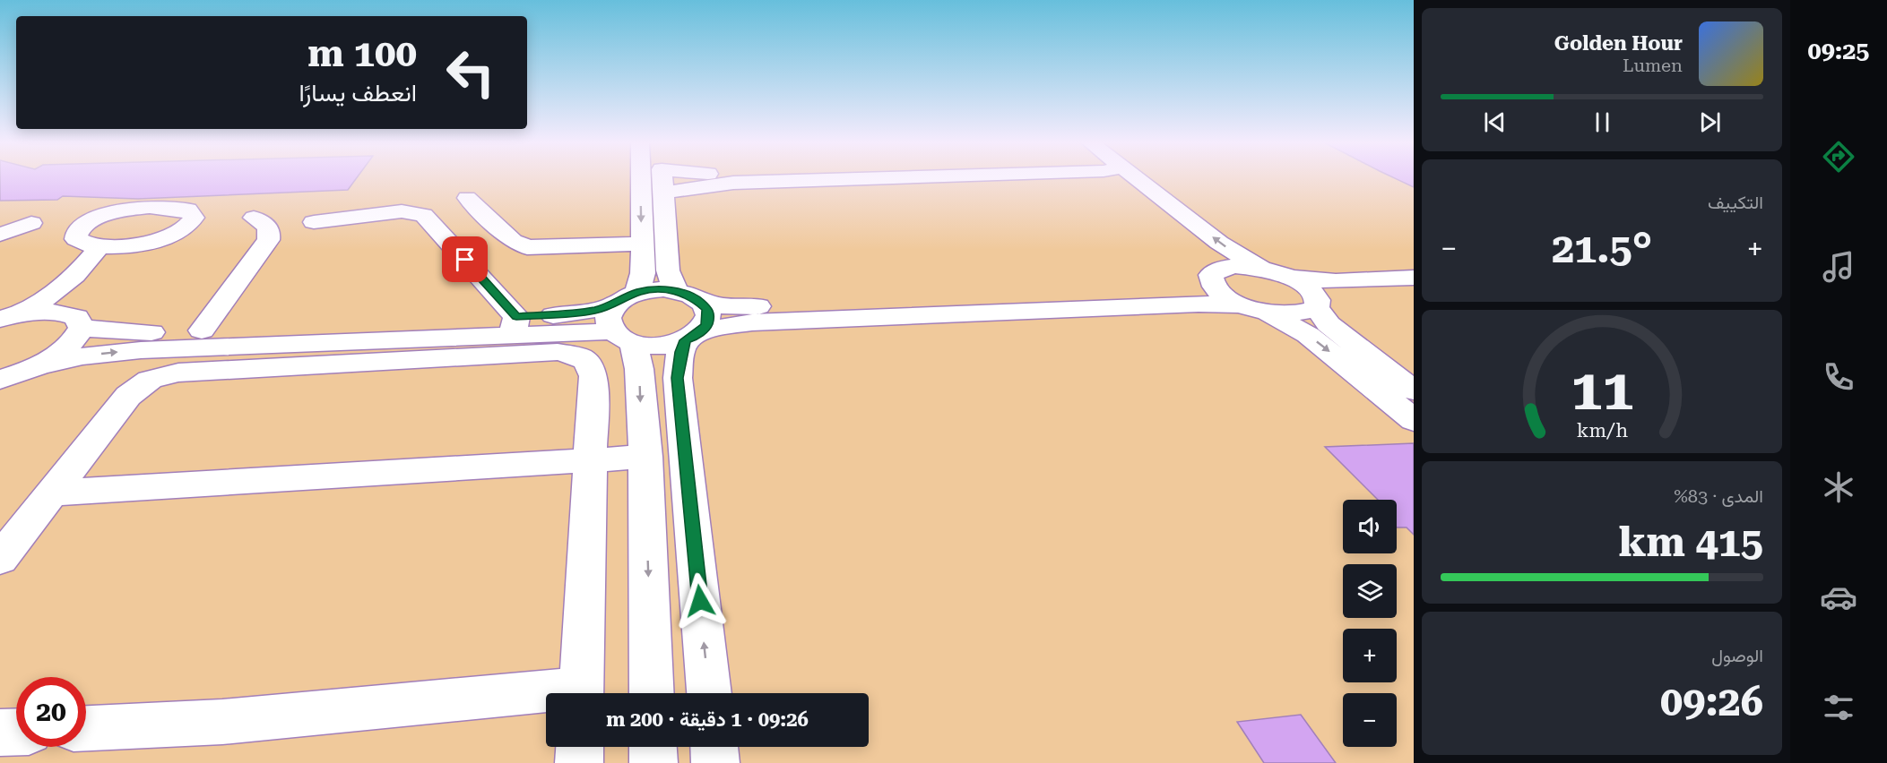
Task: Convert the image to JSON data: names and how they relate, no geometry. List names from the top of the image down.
{
  "page": {
    "tabs": "09:25",
    "turn": ["100 m", "انعطف يسارًا"],
    "song": ["Golden Hour", "Lumen"],
    "tile": [
      "التكييف",
      ["المدى · 83%", "415 km"],
      ["الوصول", "09:26"]
    ],
    "heat": ["−", "21.5°", "+"],
    "map_buttons": ["+", "−"],
    "limit": "20",
    "trip": "09:26 · 1 دقيقة · 200 m",
    "gauge": ["11", "km/h"]
  }
}
